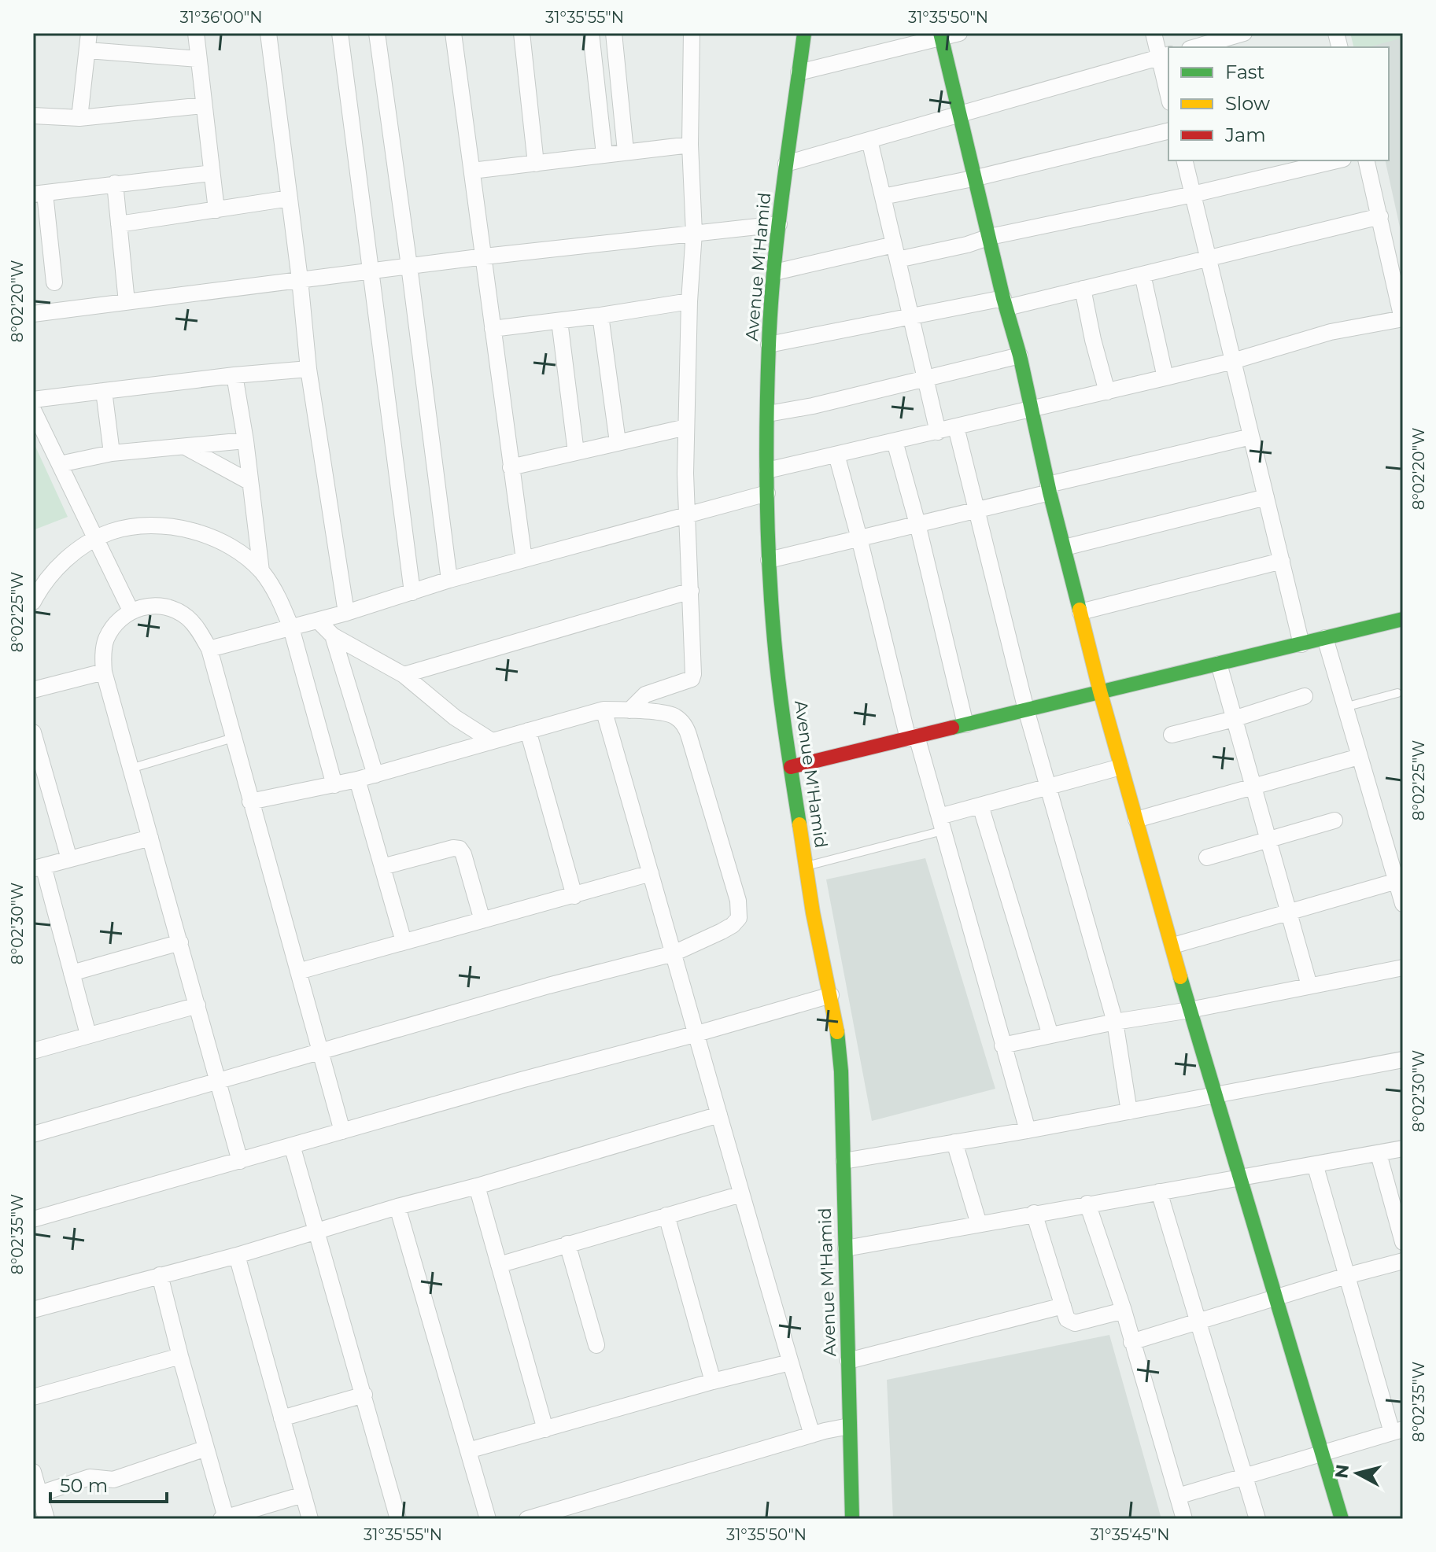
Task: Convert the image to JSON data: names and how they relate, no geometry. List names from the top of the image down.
{
  "streets": {
    "street": ["Avenue M'Hamid"]
  },
  "legend": ["Fast", "Slow", "Jam"],
  "scale_bar": "50 m",
  "north": "left",
  "coordinates": [
    "31°36'00\"N",
    "31°35'55\"N",
    "31°35'50\"N",
    "8°02'20\"W",
    "8°02'25\"W",
    "8°02'30\"W",
    "8°02'35\"W",
    "31°35'45\"N"
  ]
}
